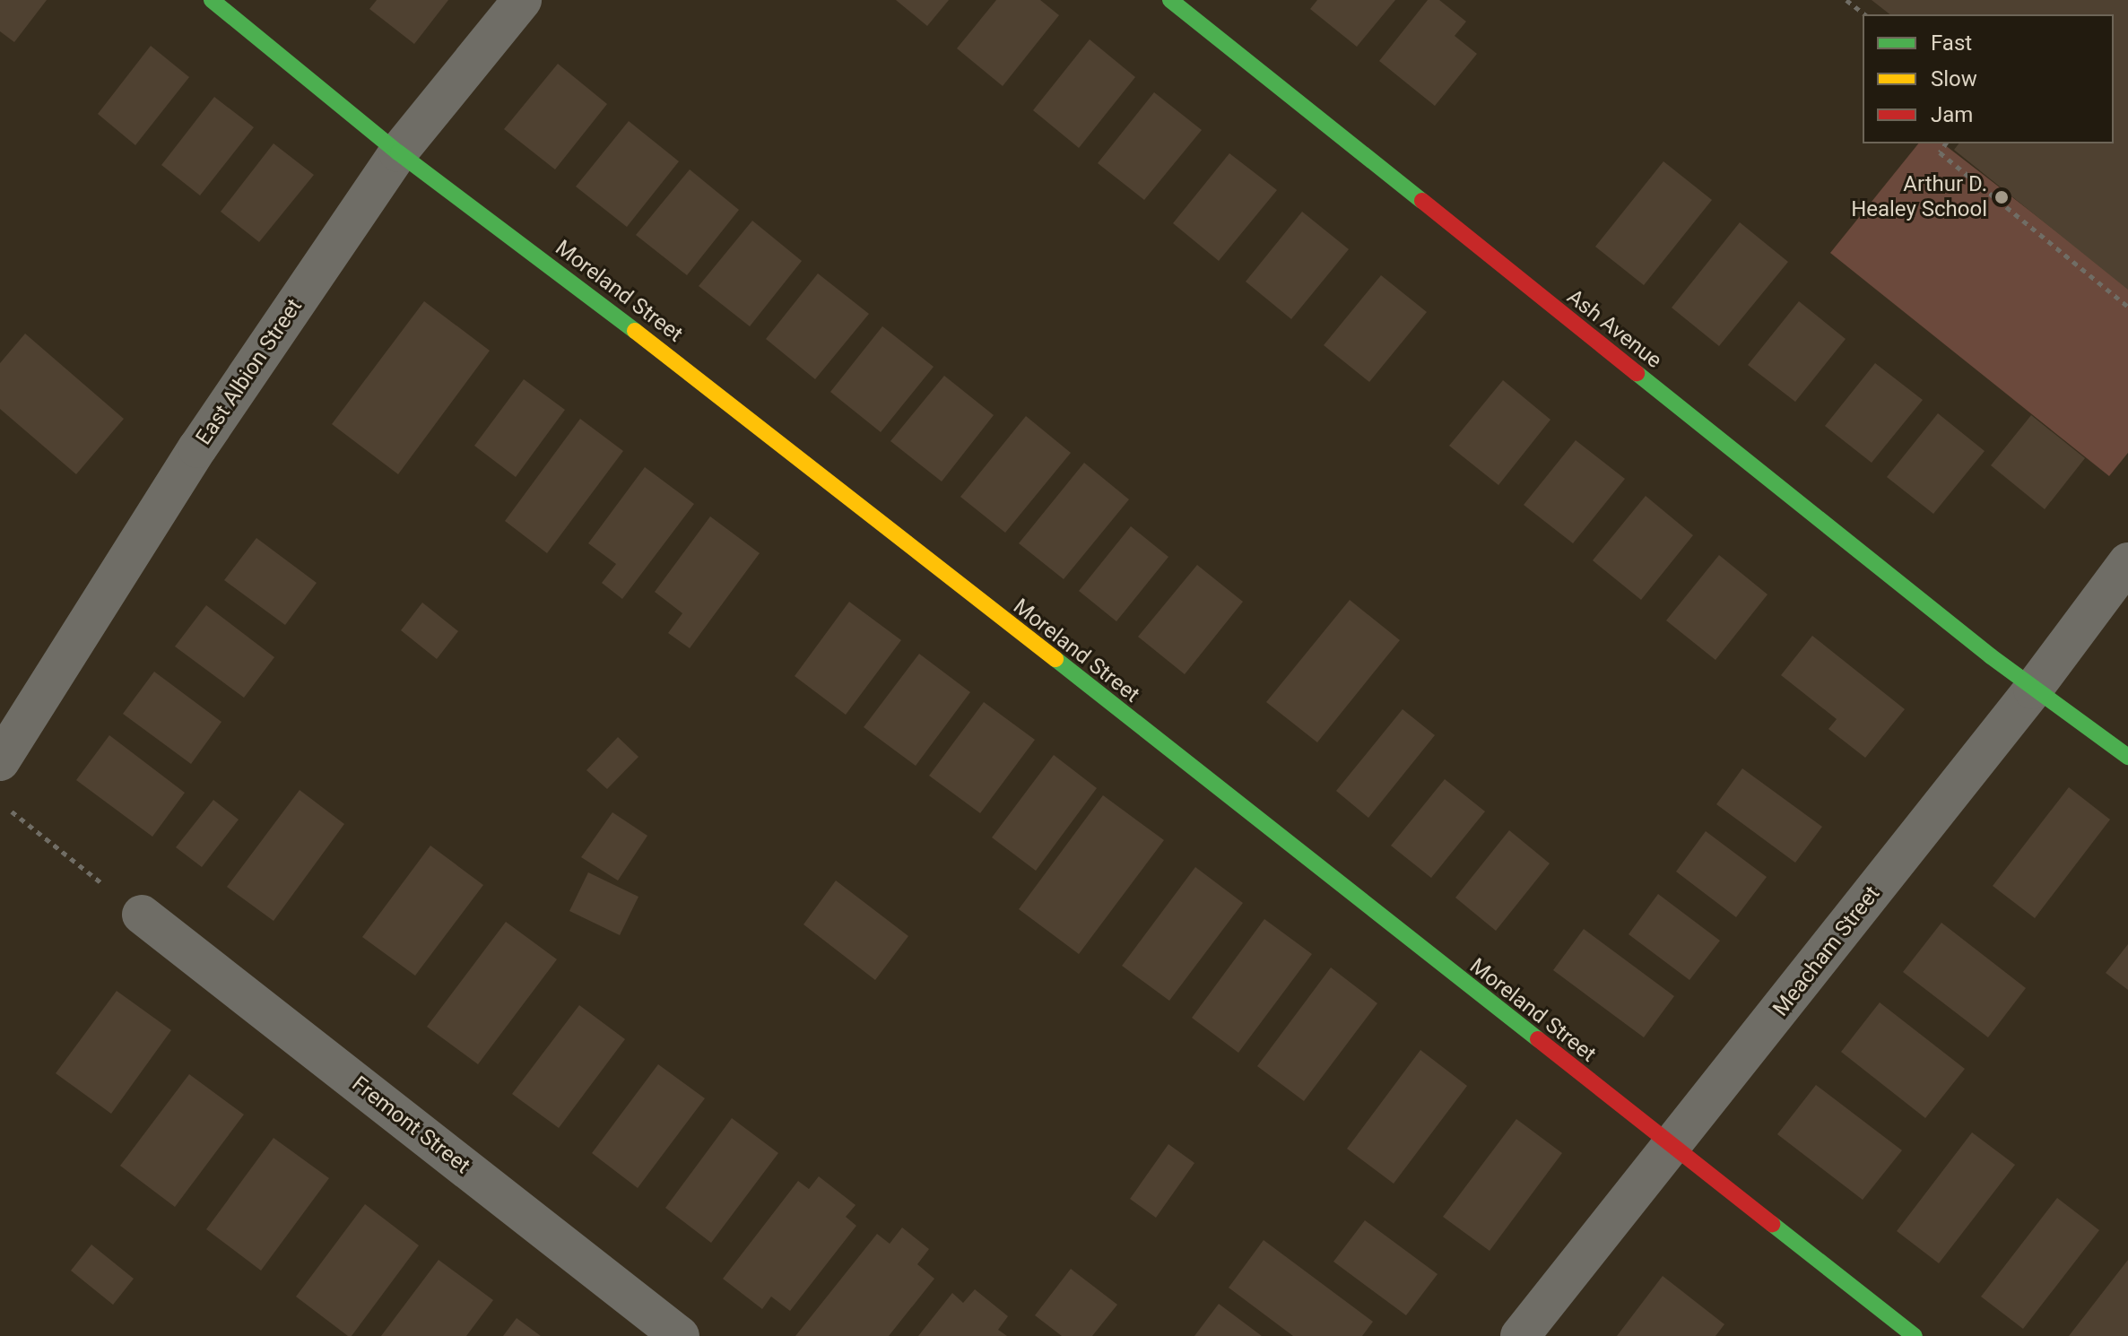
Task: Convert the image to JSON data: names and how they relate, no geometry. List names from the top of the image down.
{
  "streets": {
    "street": [
      "Moreland Street",
      "Ash Avenue",
      "East Albion Street",
      "Meacham Street",
      "Fremont Street"
    ]
  },
  "crossings": [
    ["Moreland Street", "East Albion Street"],
    ["Moreland Street", "Meacham Street"],
    ["Ash Avenue", "Meacham Street"]
  ],
  "places": ["Arthur D. Healey School"],
  "legend": ["Fast", "Slow", "Jam"]
}
